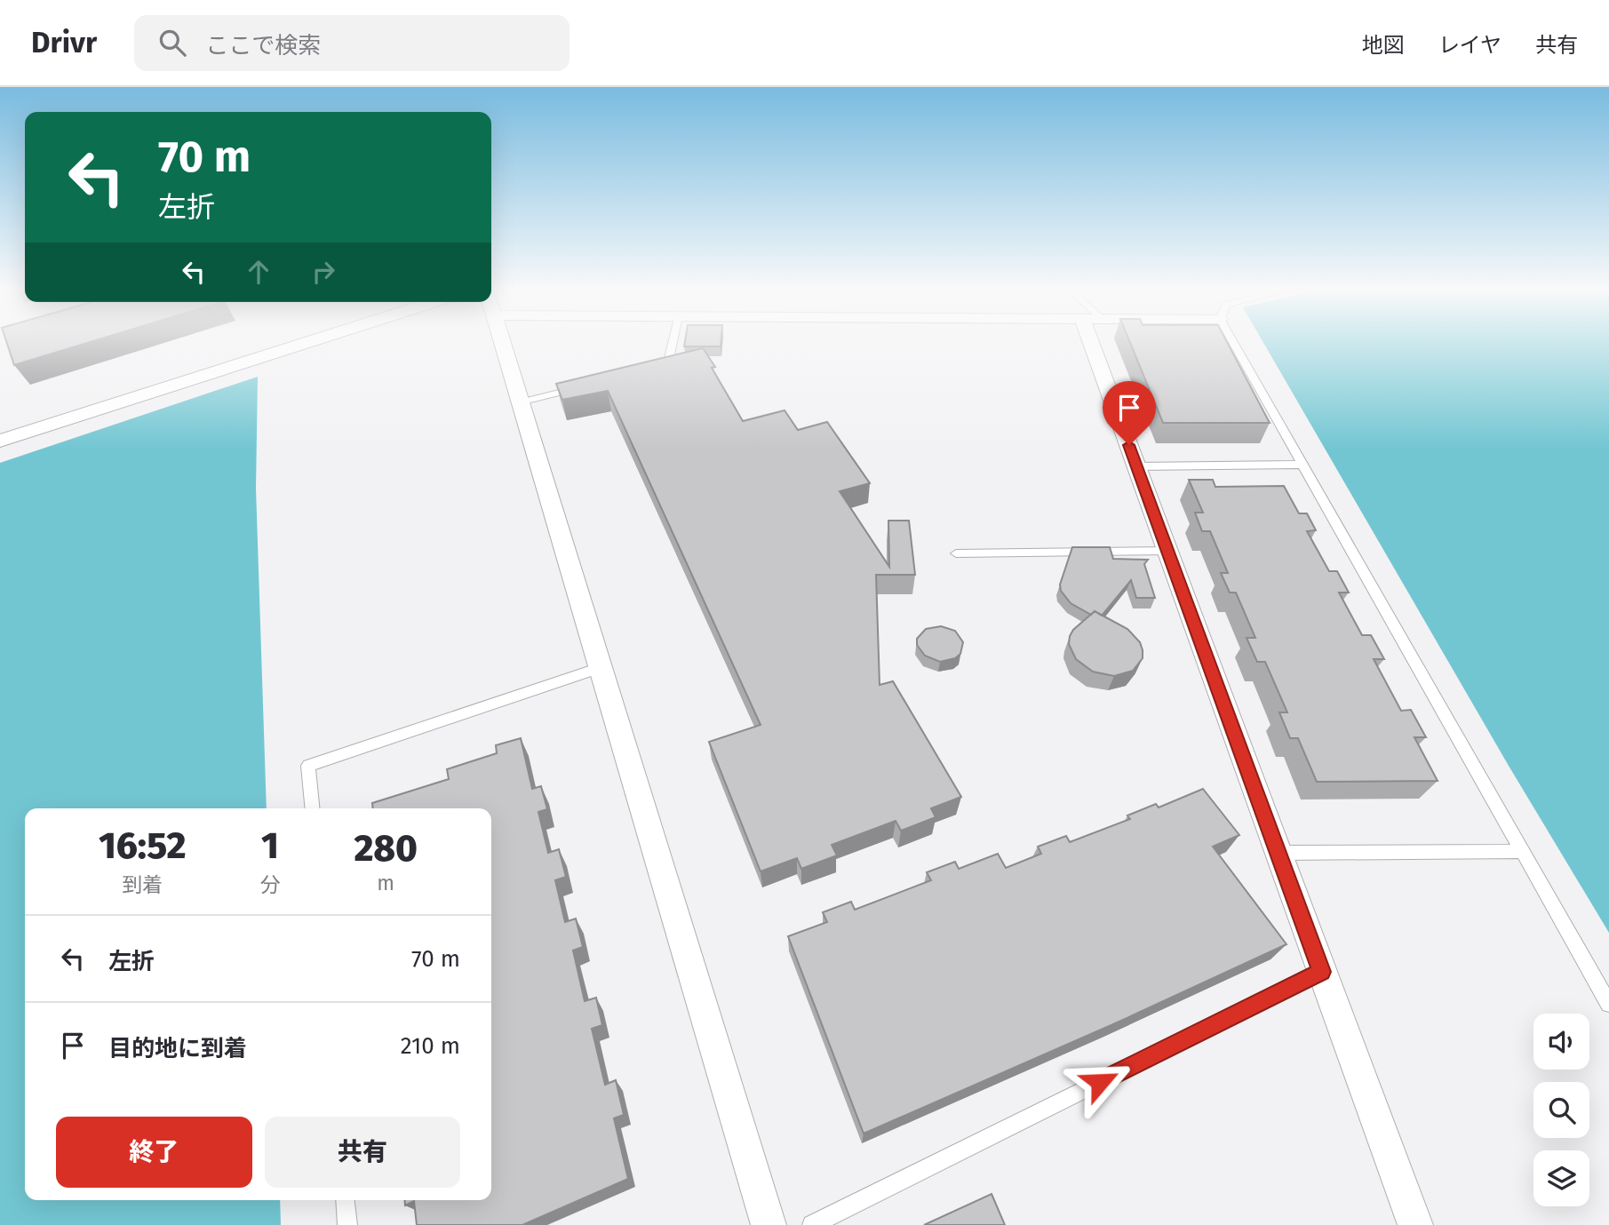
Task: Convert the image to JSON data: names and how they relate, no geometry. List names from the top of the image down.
{
  "page": {
    "header": "Drivr",
    "search": "ここで検索",
    "nav": ["地図", "レイヤ", "共有"],
    "turn": ["70 m", "左折"],
    "eta": [
      "16:52",
      "到着",
      "1",
      "分",
      "280",
      "m"
    ],
    "list": [
      {
        "name": "左折",
        "value": "70 m"
      },
      {
        "name": "目的地に到着",
        "value": "210 m"
      }
    ],
    "buttons": ["終了", "共有"]
  }
}
